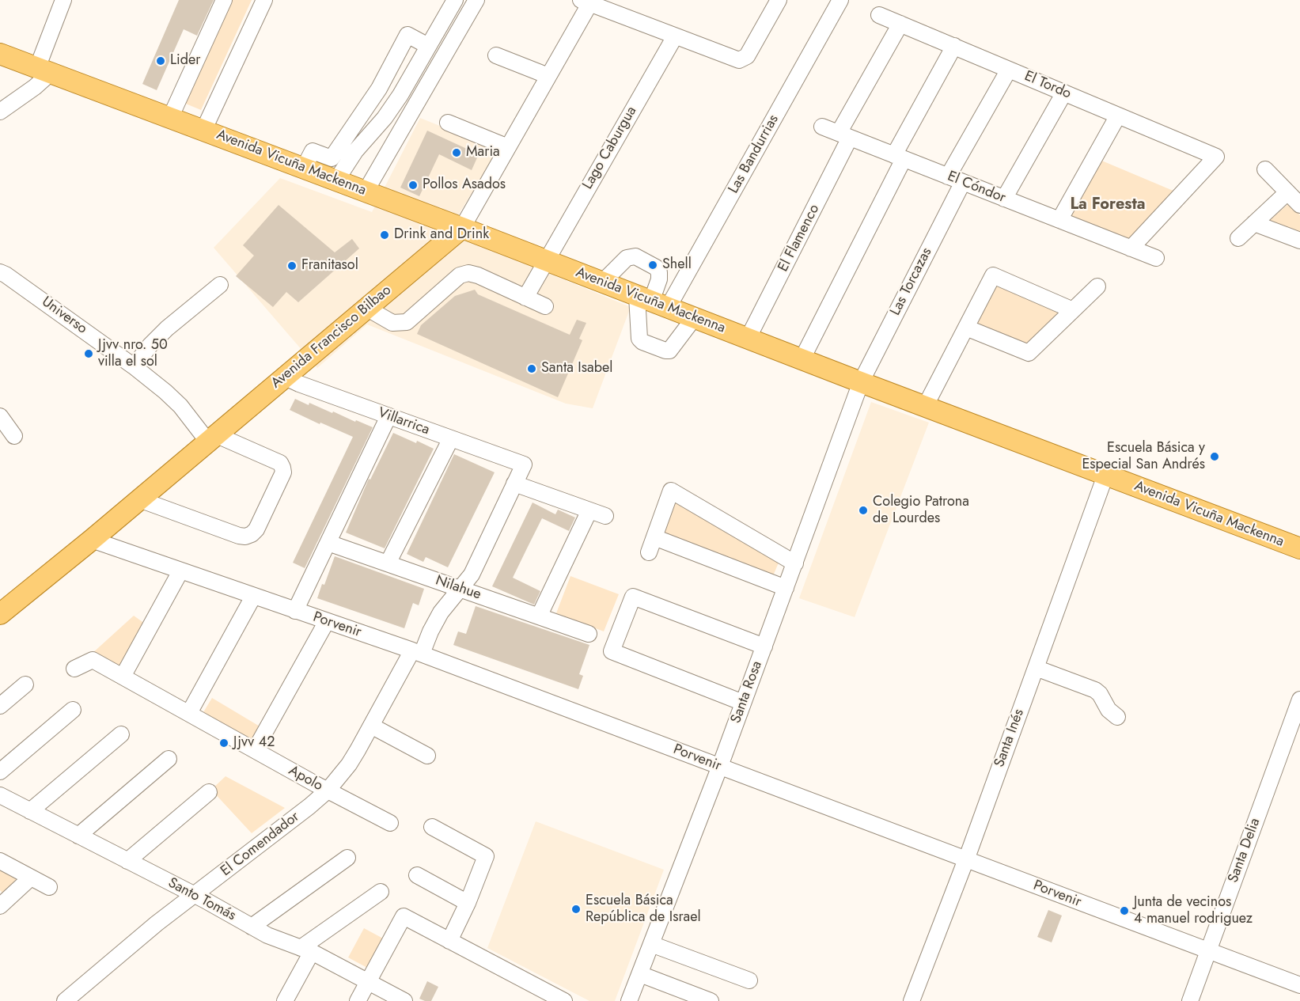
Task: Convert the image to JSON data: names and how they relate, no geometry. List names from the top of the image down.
{
  "streets": {
    "main road": ["Avenida Vicuña Mackenna", "Avenida Francisco Bilbao"],
    "street": [
      "El Tordo",
      "Lago Caburgua",
      "Las Bandurrias",
      "El Cóndor",
      "El Flamenco",
      "Las Torcazas",
      "Universo",
      "Villarrica",
      "Nilahue",
      "Porvenir",
      "Santa Rosa",
      "Santa Inés",
      "Apolo",
      "El Comendador",
      "Santa Delia",
      "Santo Tomás"
    ]
  },
  "crossings": [
    ["El Tordo", "El Cóndor"],
    ["El Tordo", "El Flamenco"],
    ["Lago Caburgua", "Avenida Vicuña Mackenna"],
    ["Las Bandurrias", "Avenida Vicuña Mackenna"],
    ["Avenida Vicuña Mackenna", "El Flamenco"],
    ["Avenida Vicuña Mackenna", "Las Torcazas"],
    ["Avenida Vicuña Mackenna", "Avenida Francisco Bilbao"],
    ["Avenida Vicuña Mackenna", "Santa Rosa"],
    ["Avenida Vicuña Mackenna", "Santa Inés"],
    ["El Cóndor", "El Flamenco"],
    ["El Cóndor", "Las Torcazas"],
    ["Las Torcazas", "Santa Rosa"],
    ["Universo", "Avenida Francisco Bilbao"],
    ["Avenida Francisco Bilbao", "Villarrica"],
    ["Avenida Francisco Bilbao", "Porvenir"],
    ["Villarrica", "El Comendador"],
    ["Nilahue", "El Comendador"],
    ["Porvenir", "Santa Rosa"],
    ["Porvenir", "Santa Inés"],
    ["Porvenir", "El Comendador"],
    ["Porvenir", "Santa Delia"],
    ["Apolo", "El Comendador"],
    ["El Comendador", "Santo Tomás"]
  ],
  "districts": ["La Foresta"],
  "places": [
    "Lider",
    "Maria",
    "Pollos Asados",
    "Drink and Drink",
    "Shell",
    "Franitasol",
    "Jjvv nro. 50 villa el sol",
    "Santa Isabel",
    "Escuela Básica y Especial San Andrés",
    "Colegio Patrona de Lourdes",
    "Jjvv 42",
    "Escuela Básica República de Israel",
    "Junta de vecinos 4 manuel rodriguez"
  ]
}
